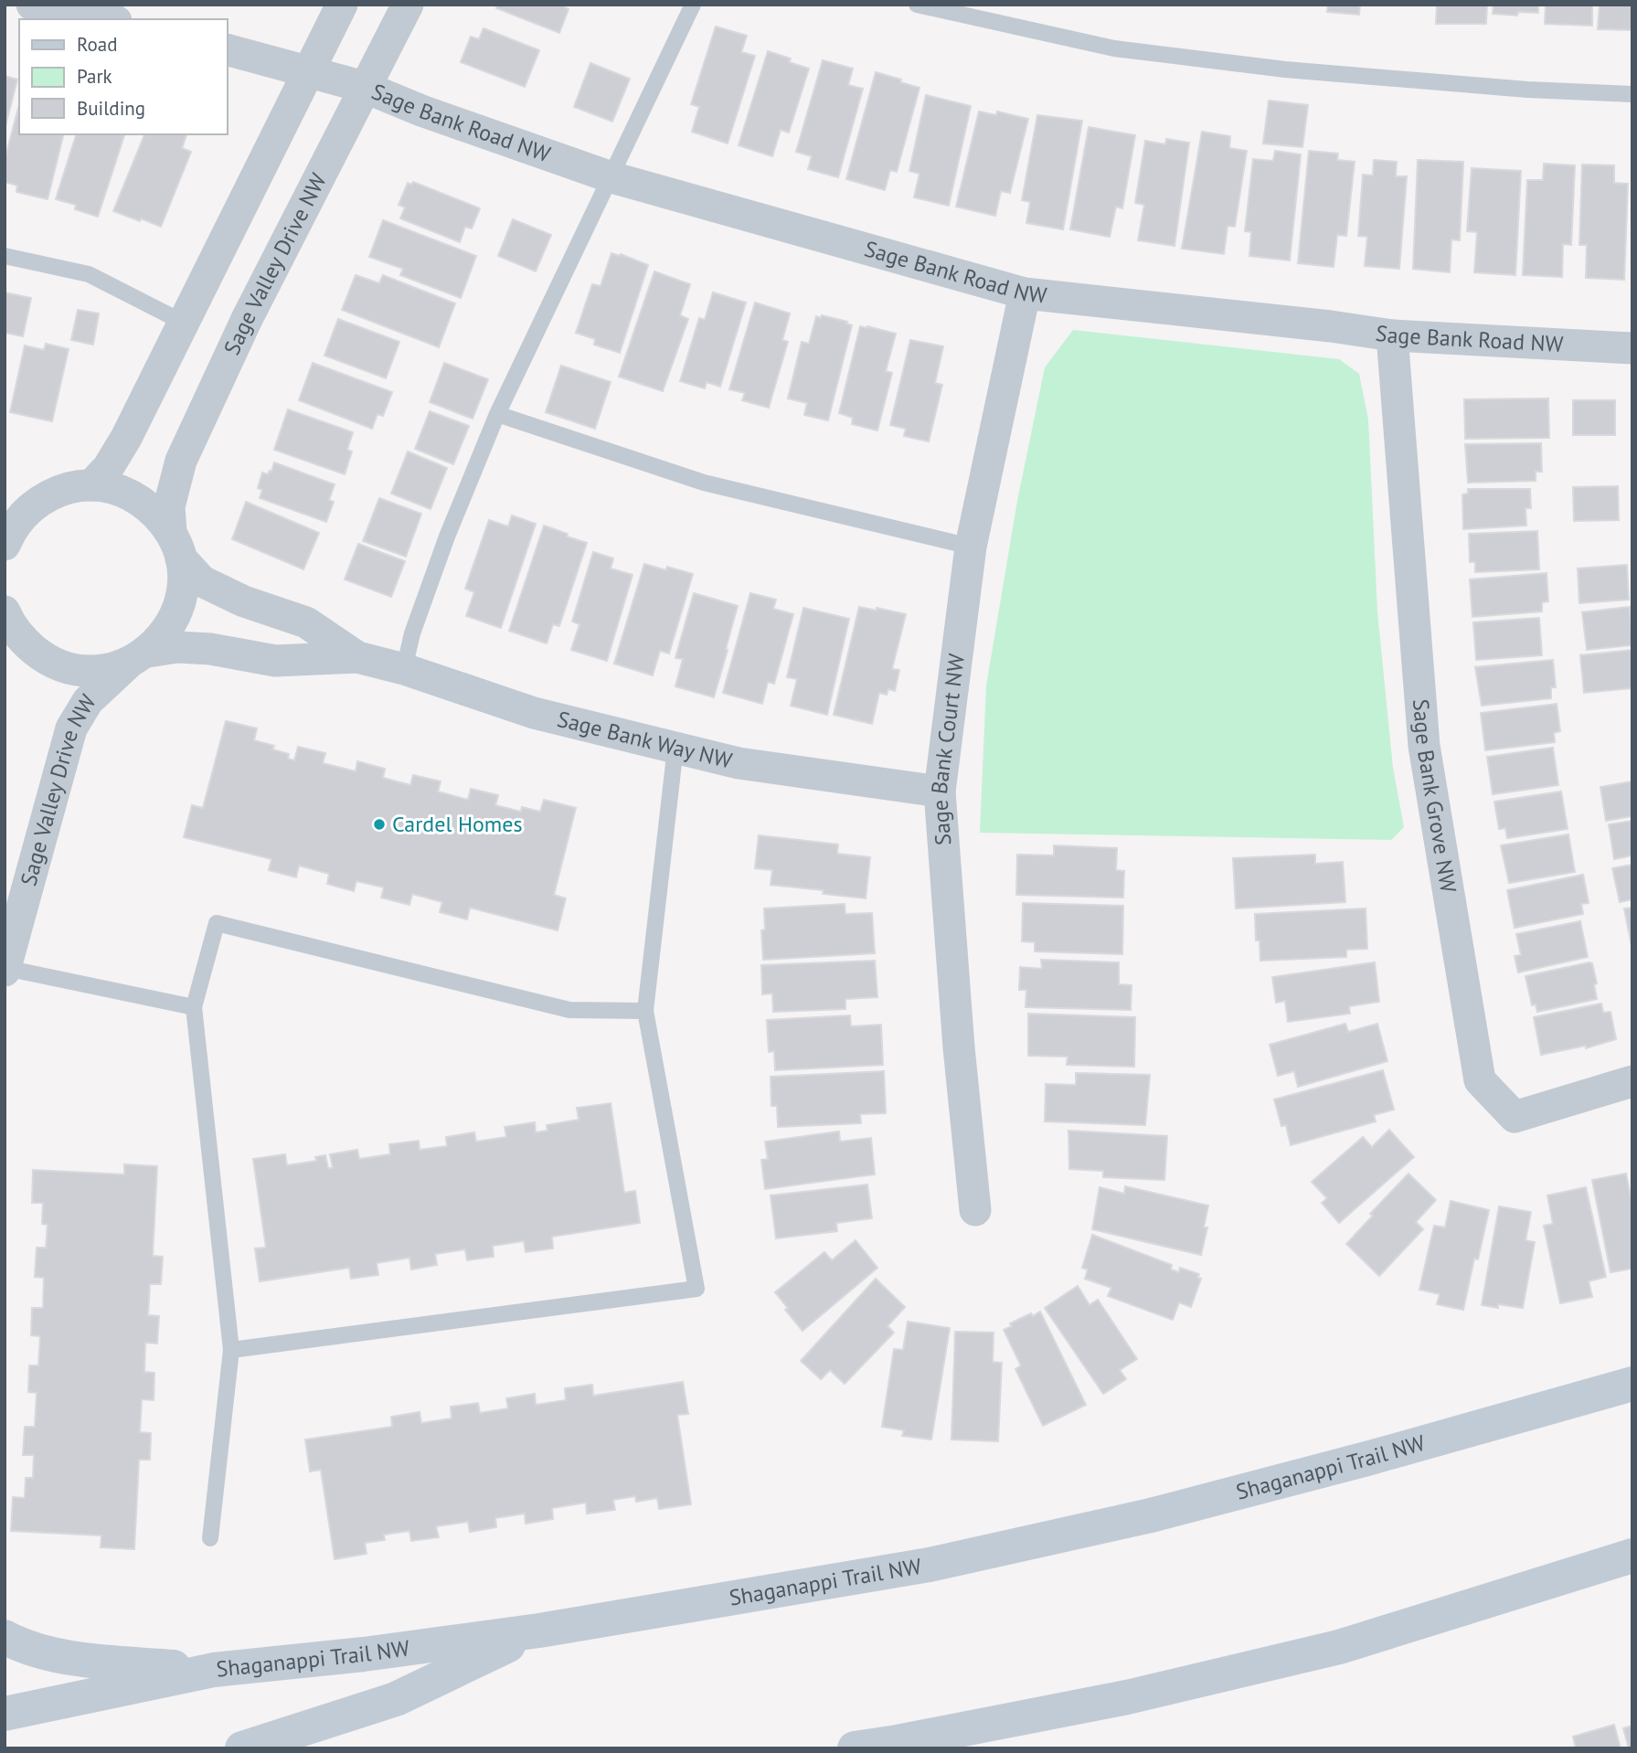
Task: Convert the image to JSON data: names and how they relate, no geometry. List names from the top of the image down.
{
  "streets": {
    "main road": ["Shaganappi Trail NW"],
    "street": [
      "Sage Bank Road NW",
      "Sage Valley Drive NW",
      "Sage Bank Way NW",
      "Sage Bank Court NW",
      "Sage Bank Grove NW"
    ]
  },
  "crossings": [
    ["Sage Bank Road NW", "Sage Valley Drive NW"],
    ["Sage Bank Road NW", "Sage Bank Court NW"],
    ["Sage Bank Road NW", "Sage Bank Grove NW"],
    ["Sage Valley Drive NW", "Sage Bank Way NW"],
    ["Sage Bank Way NW", "Sage Bank Court NW"]
  ],
  "places": ["Cardel Homes"],
  "legend": ["Road", "Park", "Building"]
}
